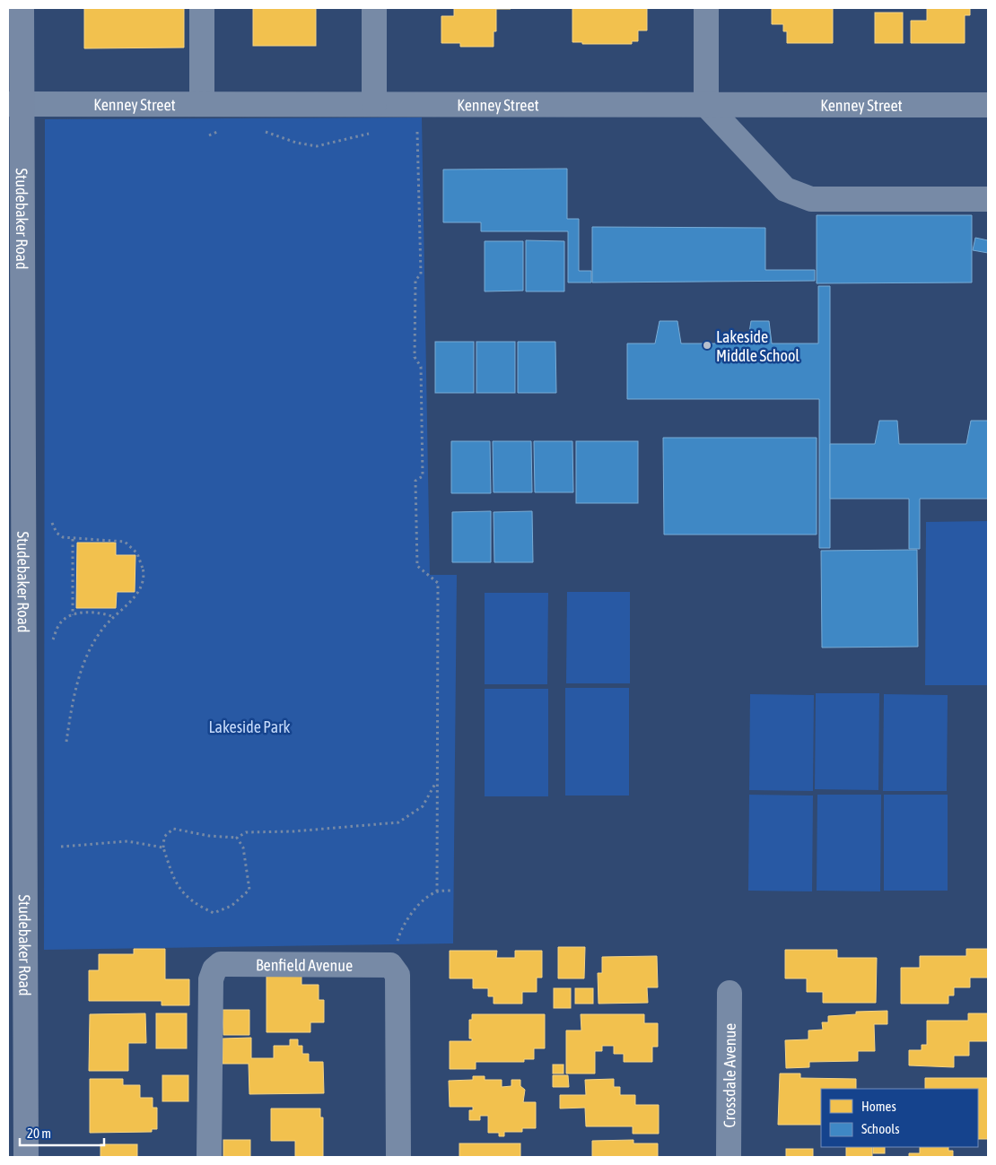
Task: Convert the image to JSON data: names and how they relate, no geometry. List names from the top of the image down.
{
  "streets": {
    "main road": ["Studebaker Road"],
    "street": ["Kenney Street", "Benfield Avenue", "Crossdale Avenue"]
  },
  "crossings": [
    ["Kenney Street", "Studebaker Road"]
  ],
  "parks": ["Lakeside Park"],
  "places": ["Lakeside Middle School"],
  "legend": ["Homes", "Schools"],
  "scale_bar": "20 m"
}
